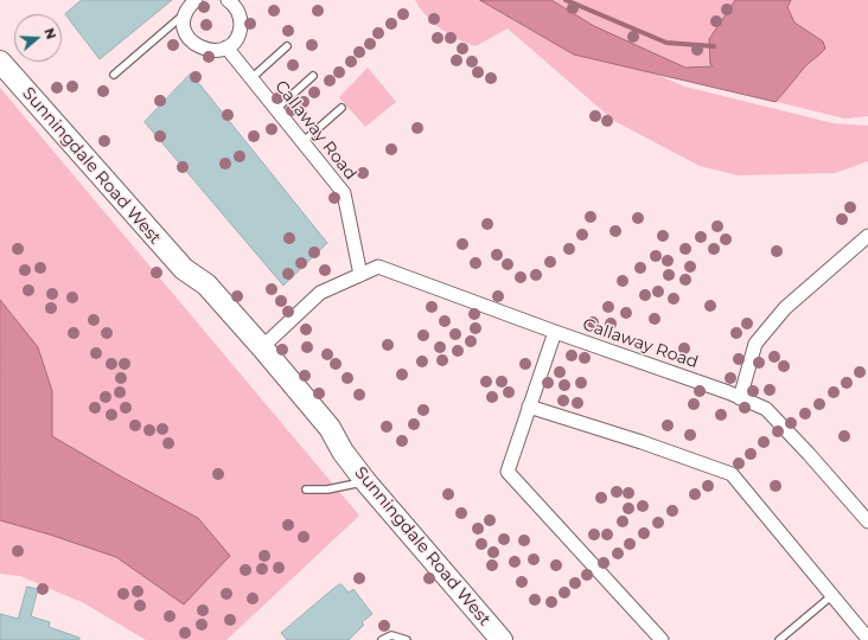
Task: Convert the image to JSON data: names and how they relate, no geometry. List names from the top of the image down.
{
  "streets": {
    "main road": ["Sunningdale Road West"],
    "street": ["Callaway Road"]
  },
  "crossings": [
    ["Callaway Road", "Sunningdale Road West"]
  ],
  "north": "right"
}
